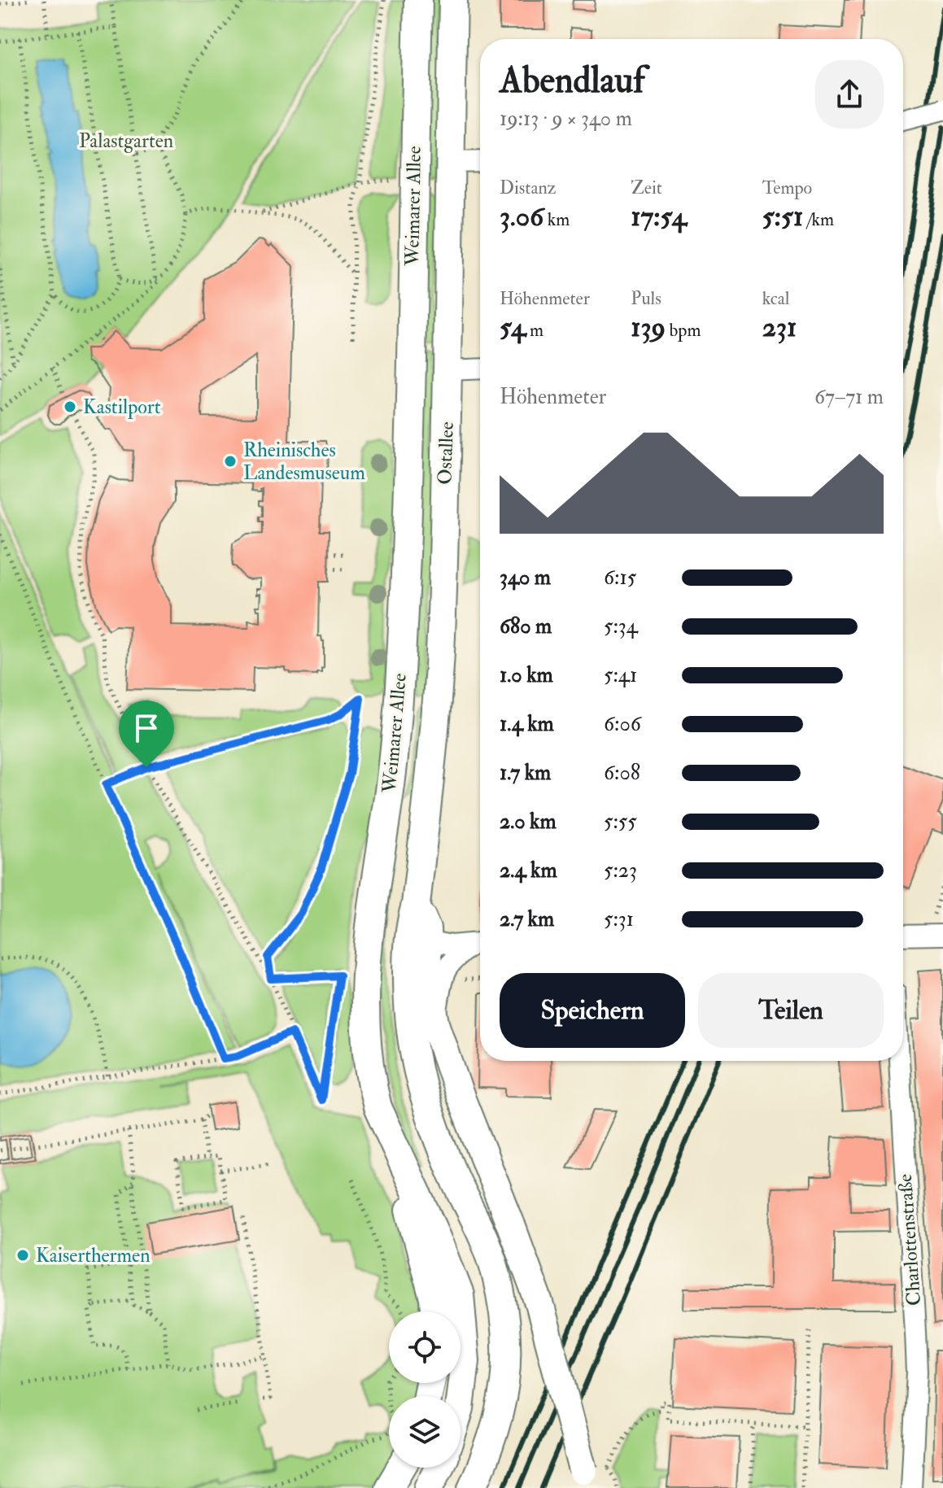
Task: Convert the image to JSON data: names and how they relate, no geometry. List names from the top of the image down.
{
  "streets": {
    "main road": ["Weimarer Allee", "Ostallee"],
    "street": ["Charlottenstraße"]
  },
  "parks": ["Palastgarten"],
  "places": ["Kastilport", "Rheinisches Landesmuseum", "Kaiserthermen"],
  "page": {
    "heading": ["Abendlauf", "19:13 · 9 × 340 m"],
    "stats": [
      ["Distanz", "3.06 km"],
      ["Zeit", "17:54"],
      ["Tempo", "5:51 /km"],
      ["Höhenmeter", "54 m"],
      ["Puls", "139 bpm"],
      ["kcal", "231"]
    ],
    "chart": ["Höhenmeter", "67–71 m"],
    "list": [
      {
        "name": "340 m",
        "note": "6:15"
      },
      {
        "name": "680 m",
        "note": "5:34"
      },
      {
        "name": "1.0 km",
        "note": "5:41"
      },
      {
        "name": "1.4 km",
        "note": "6:06"
      },
      {
        "name": "1.7 km",
        "note": "6:08"
      },
      {
        "name": "2.0 km",
        "note": "5:55"
      },
      {
        "name": "2.4 km",
        "note": "5:23"
      },
      {
        "name": "2.7 km",
        "note": "5:31"
      }
    ],
    "buttons": ["Speichern", "Teilen"]
  }
}
